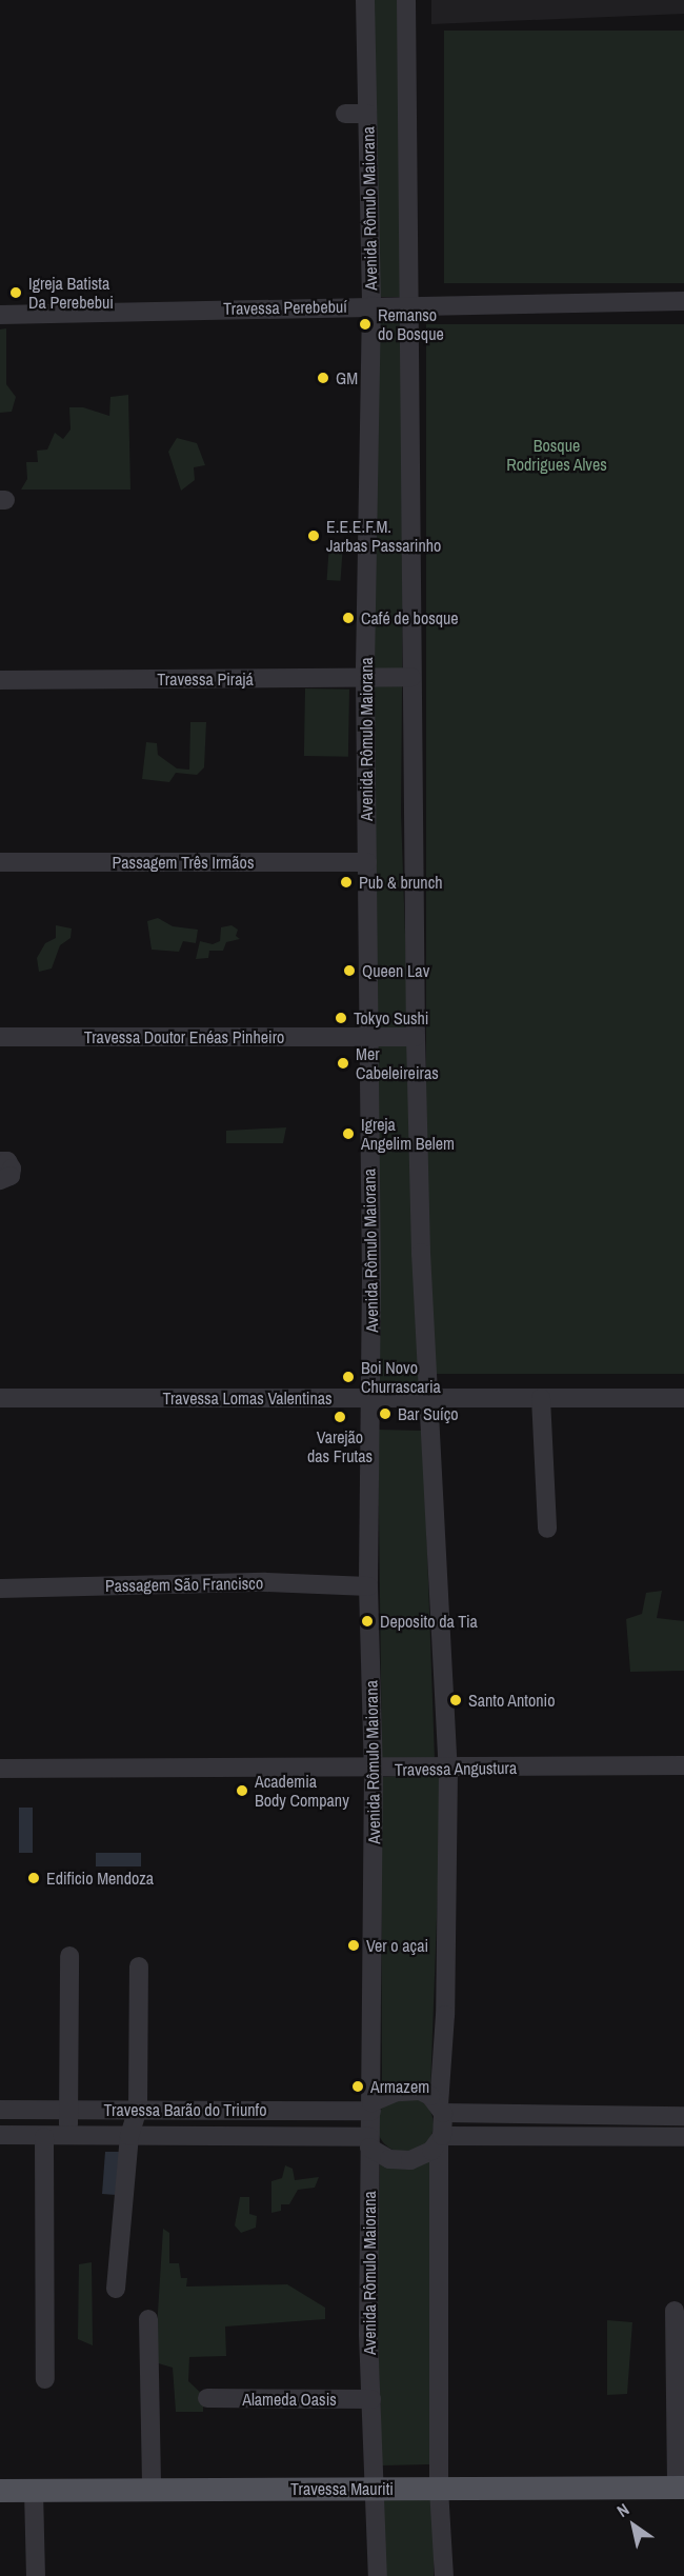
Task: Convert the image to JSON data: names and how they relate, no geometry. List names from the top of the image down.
{
  "streets": {
    "main road": ["Travessa Mauriti"],
    "street": [
      "Avenida Rômulo Maiorana",
      "Travessa Perebebuí",
      "Travessa Pirajá",
      "Passagem Três Irmãos",
      "Travessa Doutor Enéas Pinheiro",
      "Travessa Lomas Valentinas",
      "Passagem São Francisco",
      "Travessa Angustura",
      "Travessa Barão do Triunfo",
      "Alameda Oasis"
    ]
  },
  "crossings": [
    ["Avenida Rômulo Maiorana", "Travessa Perebebuí"],
    ["Avenida Rômulo Maiorana", "Travessa Pirajá"],
    ["Avenida Rômulo Maiorana", "Passagem Três Irmãos"],
    ["Avenida Rômulo Maiorana", "Travessa Doutor Enéas Pinheiro"],
    ["Avenida Rômulo Maiorana", "Travessa Lomas Valentinas"],
    ["Avenida Rômulo Maiorana", "Passagem São Francisco"],
    ["Avenida Rômulo Maiorana", "Travessa Angustura"],
    ["Avenida Rômulo Maiorana", "Travessa Barão do Triunfo"],
    ["Avenida Rômulo Maiorana", "Alameda Oasis"],
    ["Avenida Rômulo Maiorana", "Travessa Mauriti"]
  ],
  "parks": ["Bosque Rodrigues Alves"],
  "places": [
    "Igreja Batista Da Perebebui",
    "Remanso do Bosque",
    "GM",
    "E.E.E.F.M. Jarbas Passarinho",
    "Café de bosque",
    "Pub & brunch",
    "Queen Lav",
    "Tokyo Sushi",
    "Mer Cabeleireiras",
    "Igreja Angelim Belem",
    "Boi Novo Churrascaria",
    "Bar Suíço",
    "Varejão das Frutas",
    "Deposito da Tia",
    "Santo Antonio",
    "Academia Body Company",
    "Edificio Mendoza",
    "Ver o açai",
    "Armazem"
  ],
  "north": "top left"
}
